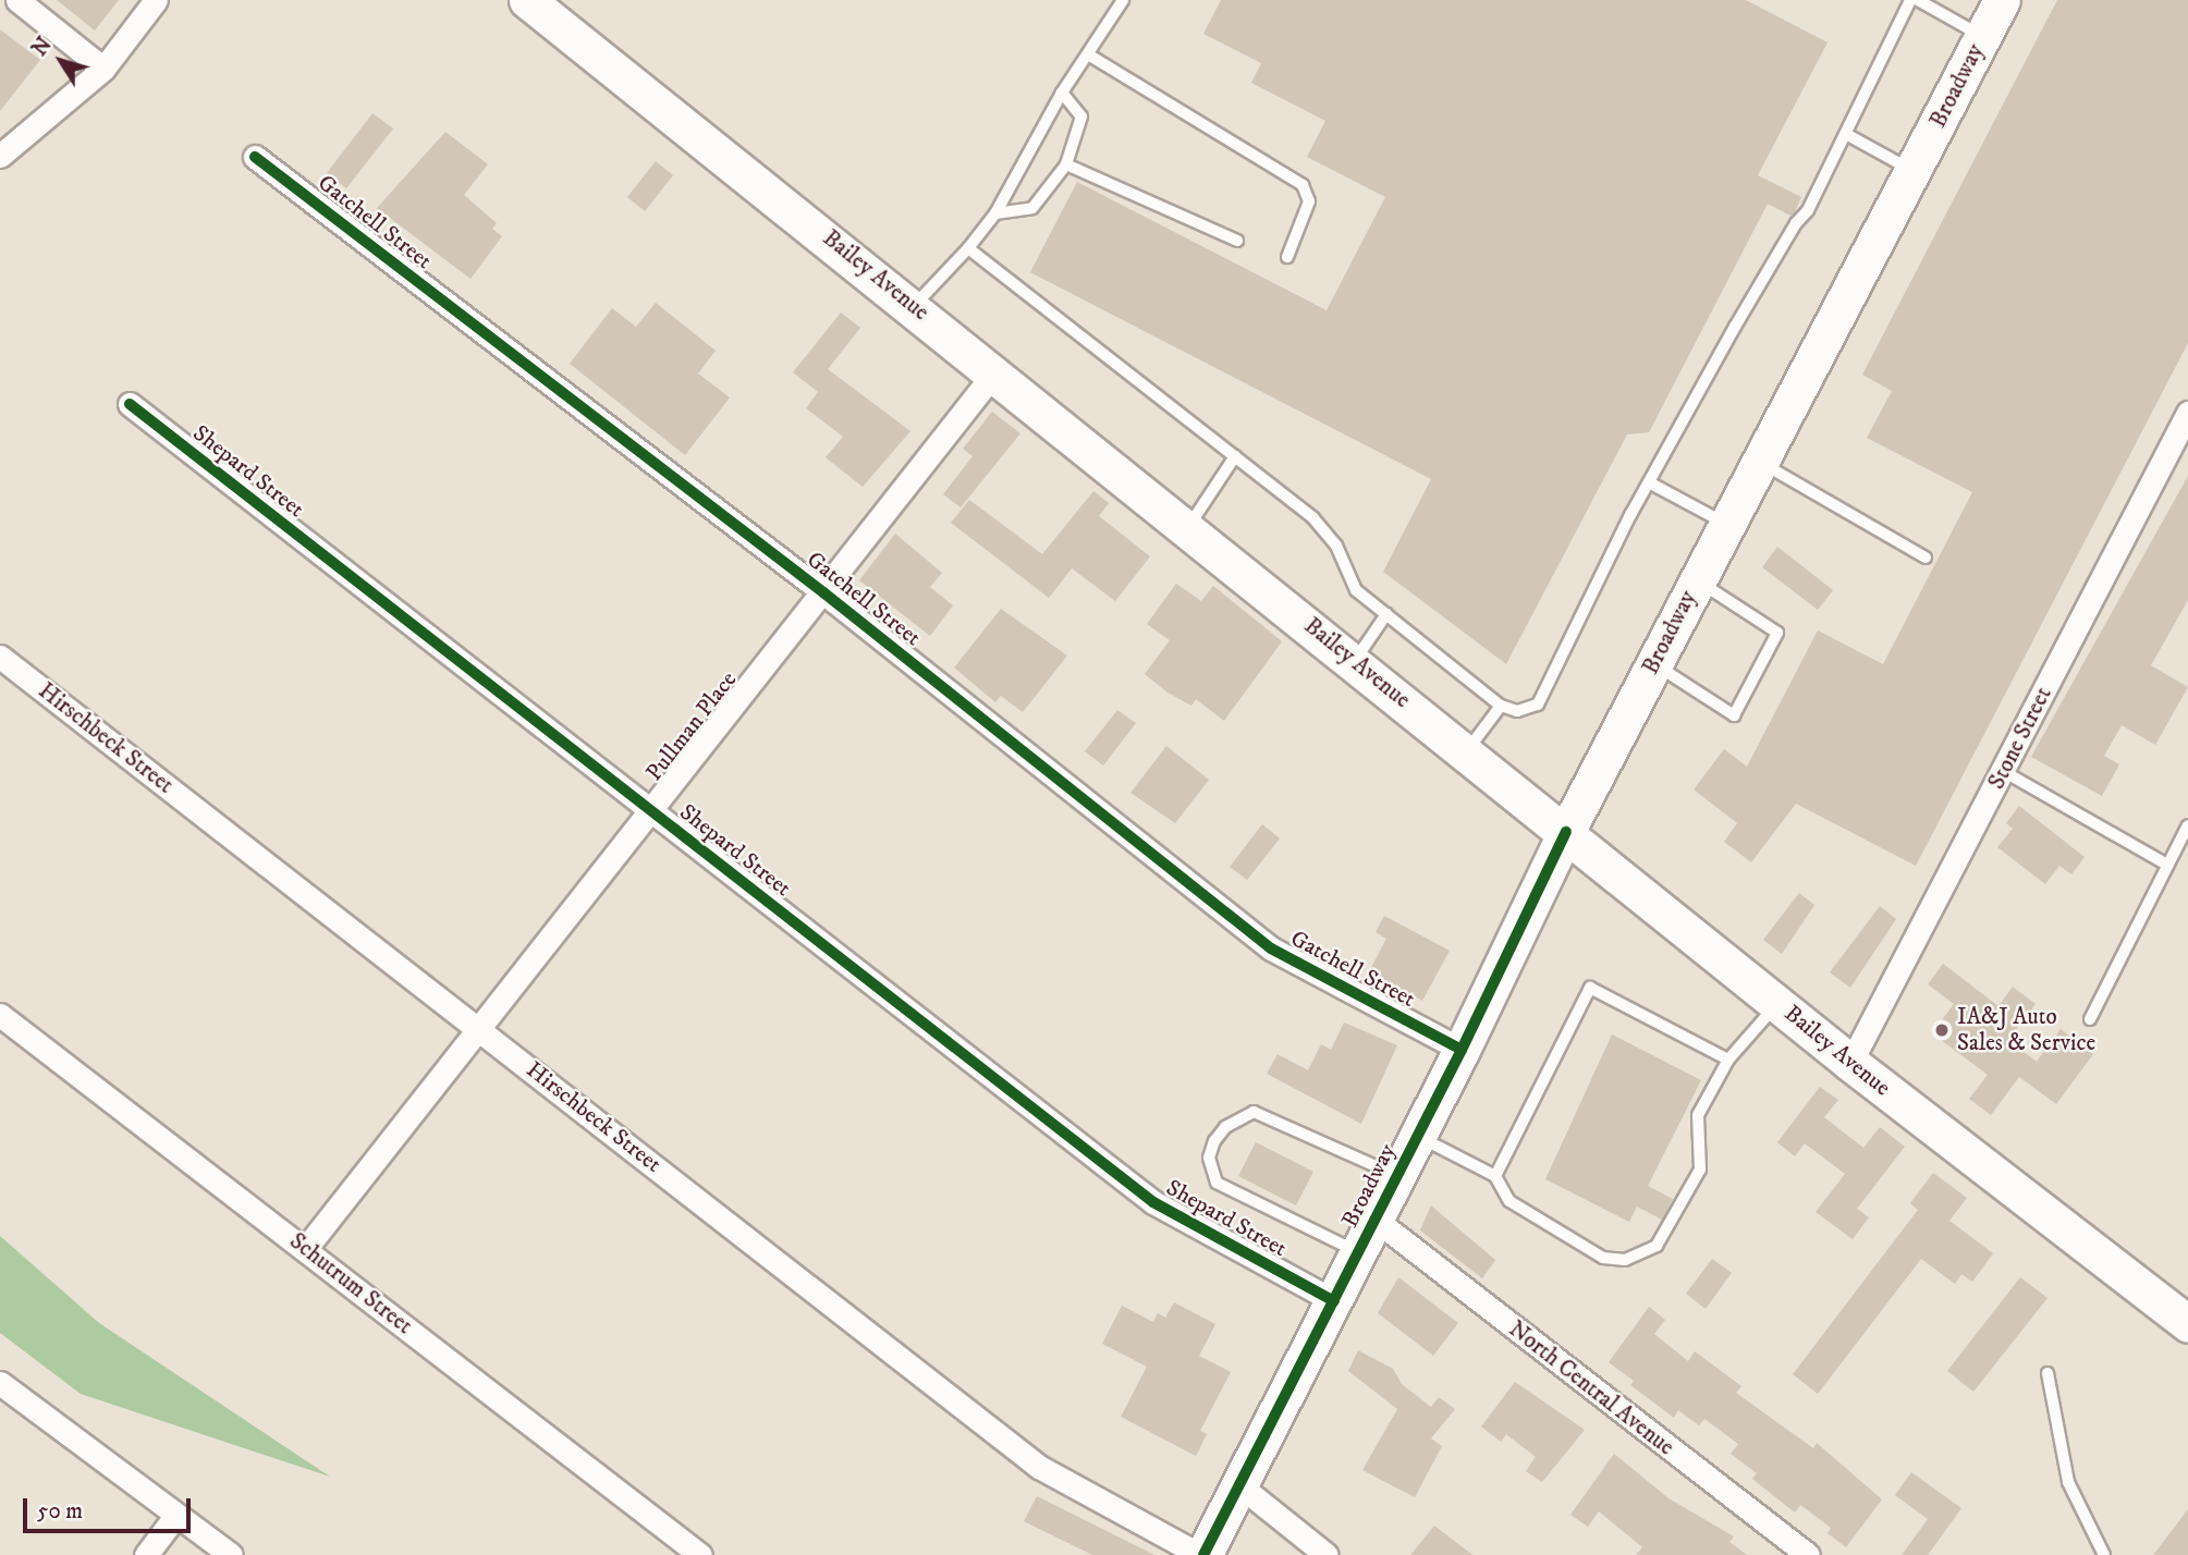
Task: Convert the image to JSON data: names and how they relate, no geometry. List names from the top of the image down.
{
  "streets": {
    "main road": ["Broadway", "Bailey Avenue"],
    "street": [
      "Gatchell Street",
      "Shepard Street",
      "Pullman Place",
      "Hirschbeck Street",
      "Stone Street",
      "Schutrum Street",
      "North Central Avenue"
    ]
  },
  "crossings": [
    ["Broadway", "Gatchell Street"],
    ["Broadway", "Bailey Avenue"],
    ["Broadway", "Shepard Street"],
    ["Broadway", "Hirschbeck Street"],
    ["Broadway", "North Central Avenue"],
    ["Gatchell Street", "Pullman Place"],
    ["Bailey Avenue", "Pullman Place"],
    ["Bailey Avenue", "Stone Street"],
    ["Shepard Street", "Pullman Place"],
    ["Pullman Place", "Hirschbeck Street"],
    ["Pullman Place", "Schutrum Street"]
  ],
  "places": ["IA&J Auto Sales & Service"],
  "scale_bar": "50 m",
  "north": "top left"
}
